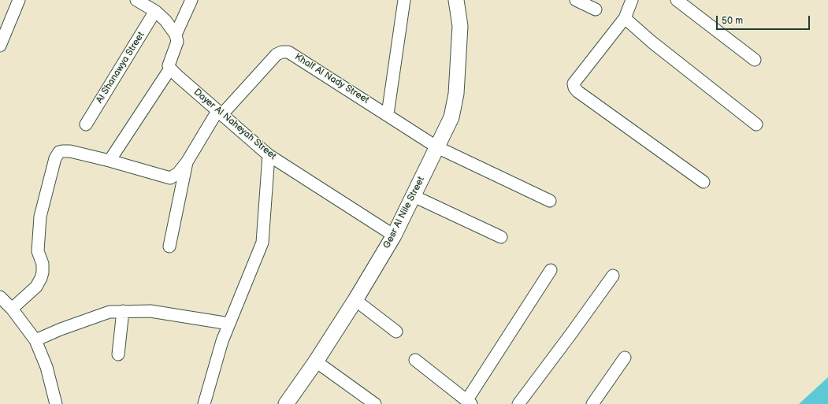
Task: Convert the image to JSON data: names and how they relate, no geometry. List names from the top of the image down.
{
  "streets": {
    "street": [
      "Al Shanawya Street",
      "Khalf Al Nady Street",
      "Dayer Al Naheyah Street",
      "Gesr Al Nile Street"
    ]
  },
  "crossings": [
    ["Khalf Al Nady Street", "Dayer Al Naheyah Street"],
    ["Khalf Al Nady Street", "Gesr Al Nile Street"],
    ["Dayer Al Naheyah Street", "Gesr Al Nile Street"]
  ],
  "scale_bar": "50 m"
}
